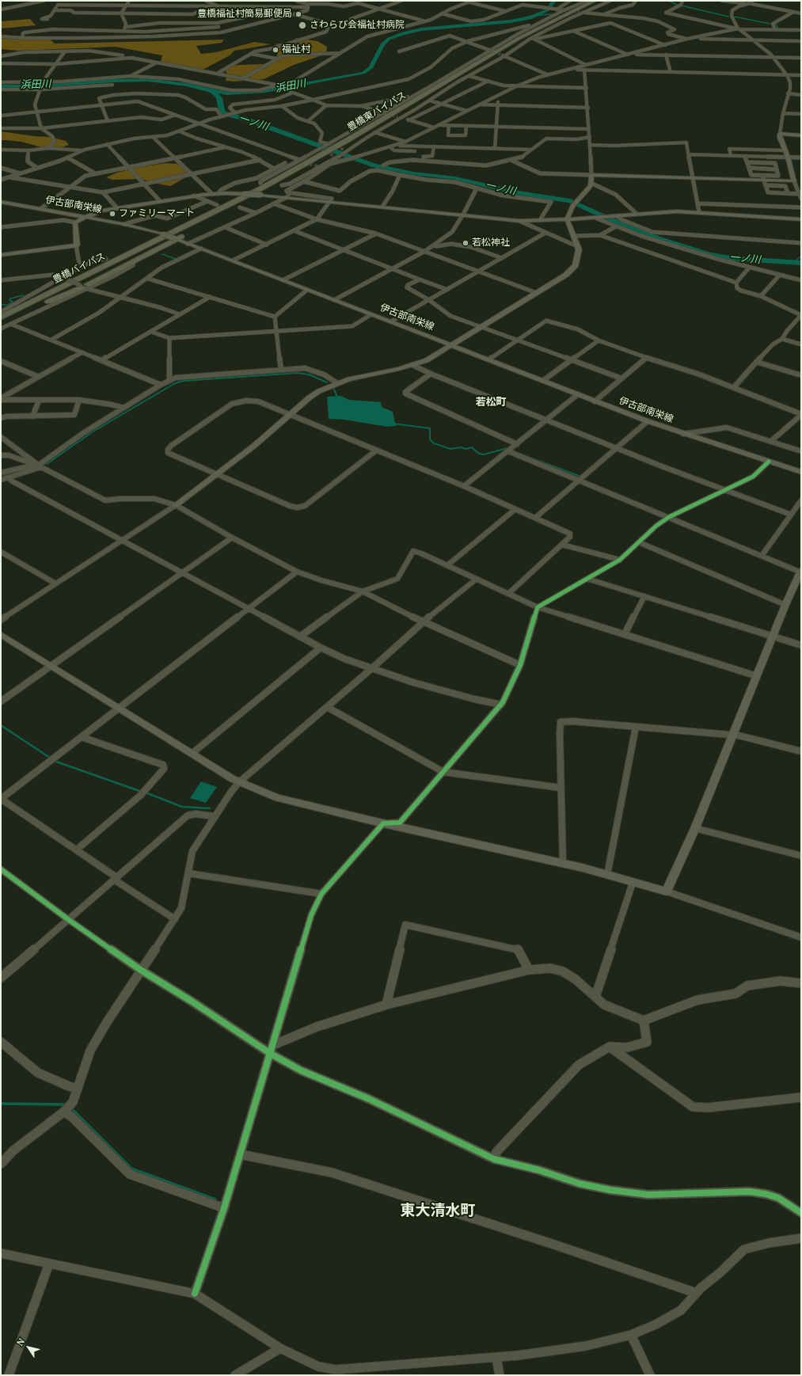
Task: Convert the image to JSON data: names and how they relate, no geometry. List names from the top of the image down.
{
  "streets": {
    "highway": ["豊橋東バイパス", "豊橋バイパス"],
    "street": ["伊古部南栄線"]
  },
  "crossings": [
    ["伊古部南栄線", "豊橋バイパス"]
  ],
  "districts": ["若松町", "東大清水町"],
  "water": ["浜田川", "一ノ川"],
  "places": [
    "豊橋福祉村簡易郵便局",
    "さわらび会福祉村病院",
    "福祉村",
    "ファミリーマート",
    "若松神社"
  ],
  "north": "top left"
}
